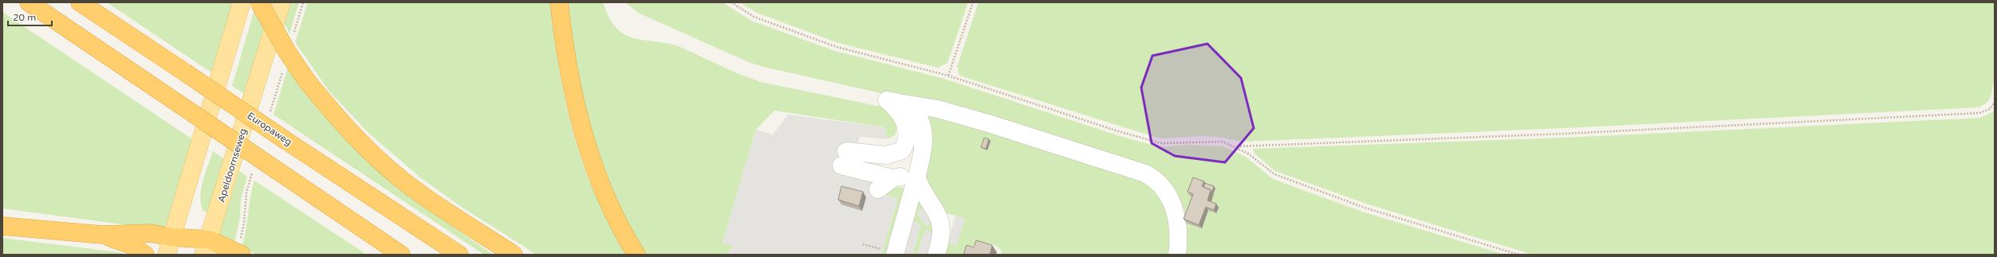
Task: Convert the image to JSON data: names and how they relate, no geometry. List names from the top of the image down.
{
  "streets": {
    "highway": ["Europaweg"],
    "main road": ["Apeldoornseweg"]
  },
  "scale_bar": "20 m"
}
